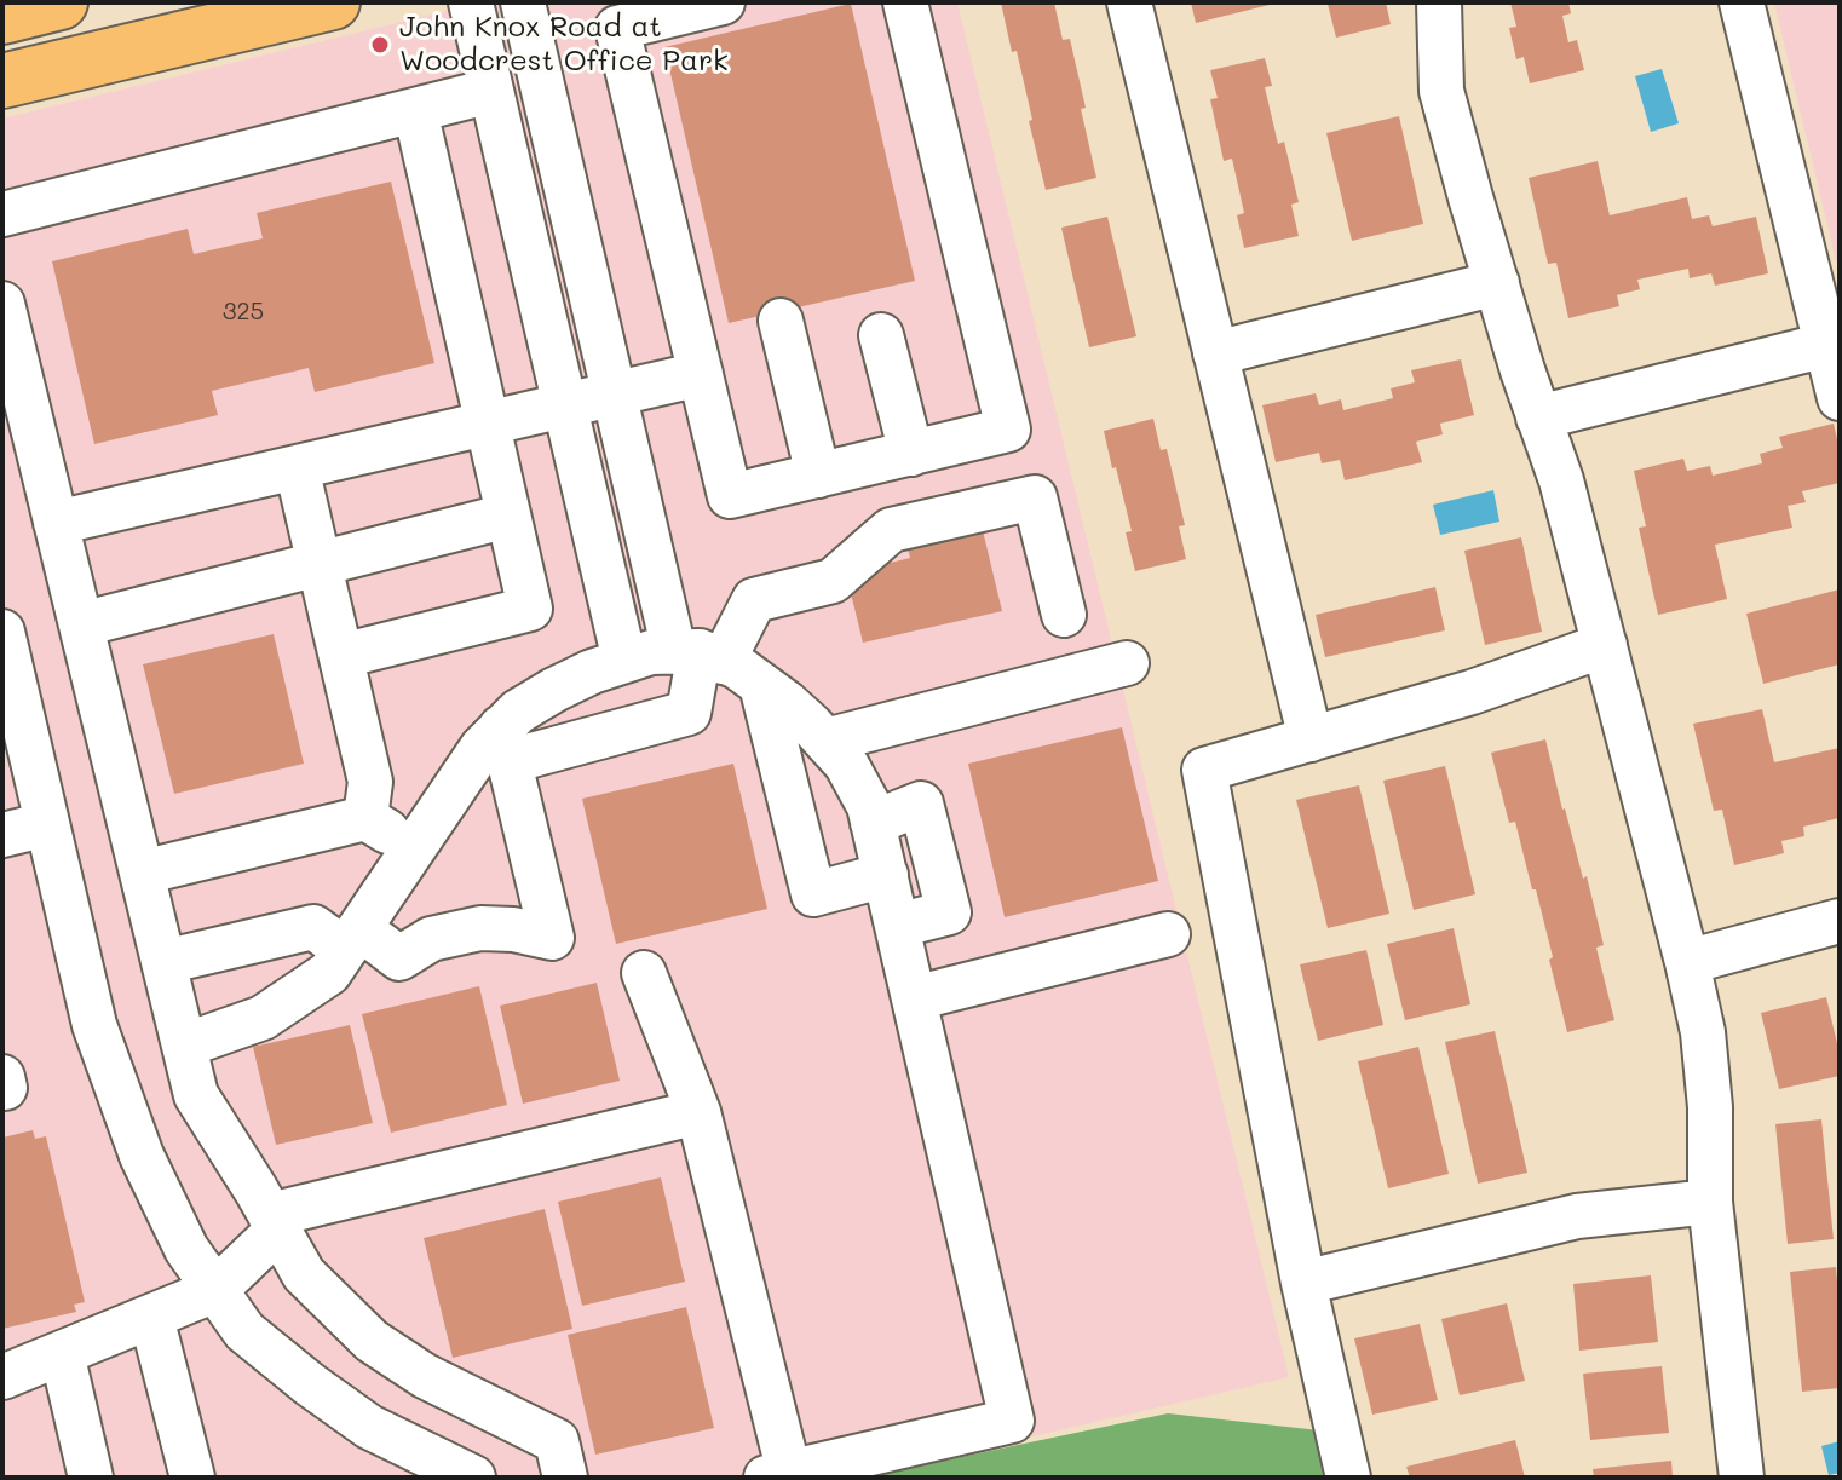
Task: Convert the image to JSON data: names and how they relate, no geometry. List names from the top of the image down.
{
  "places": ["John Knox Road at Woodcrest Office Park"],
  "house_numbers": ["325"]
}
